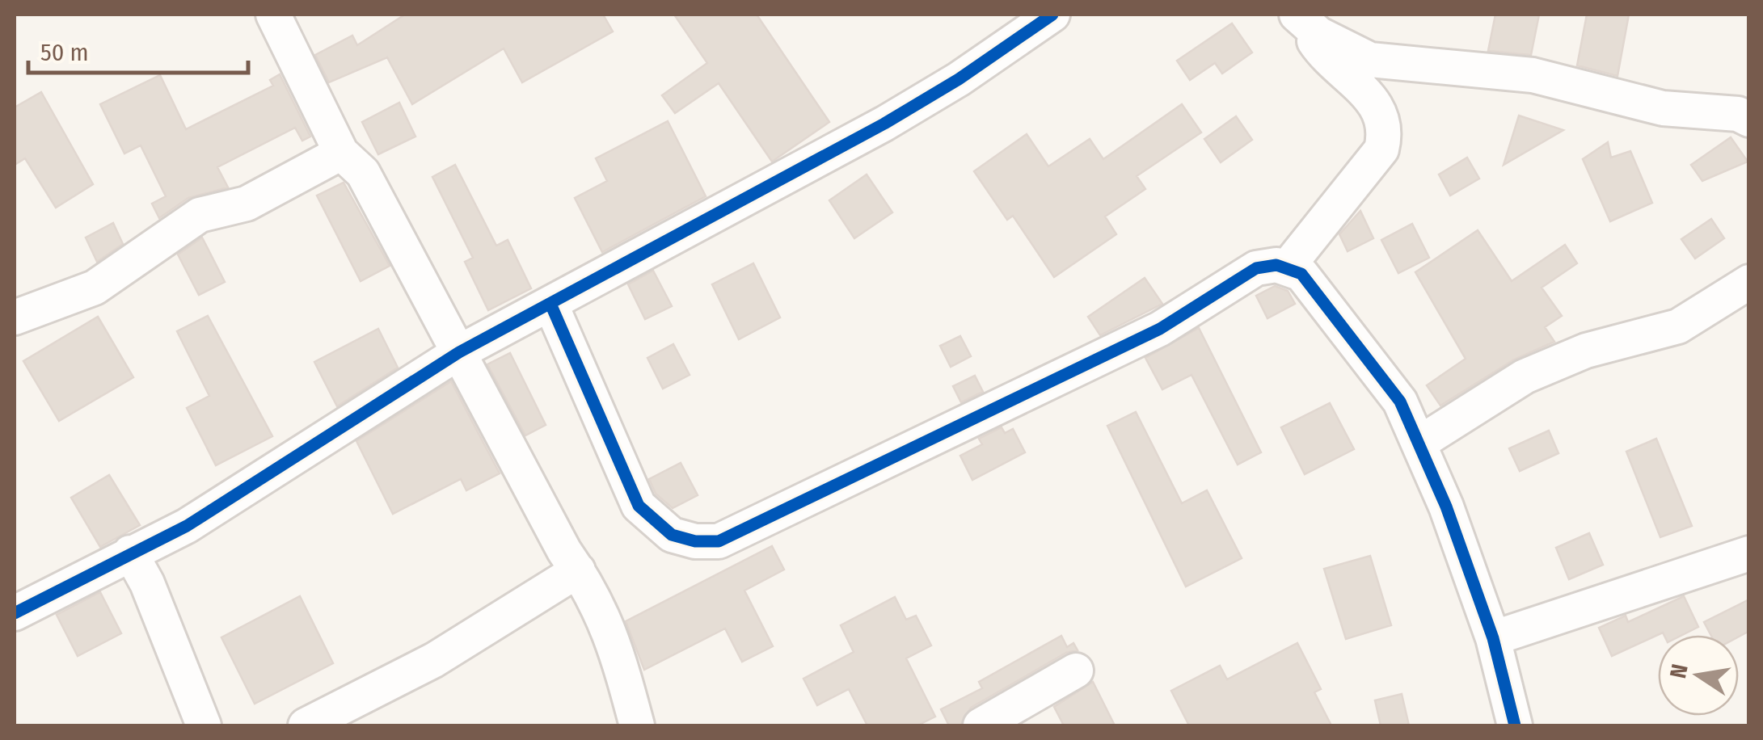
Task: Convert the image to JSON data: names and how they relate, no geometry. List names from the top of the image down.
{
  "scale_bar": "50 m",
  "north": "left"
}
